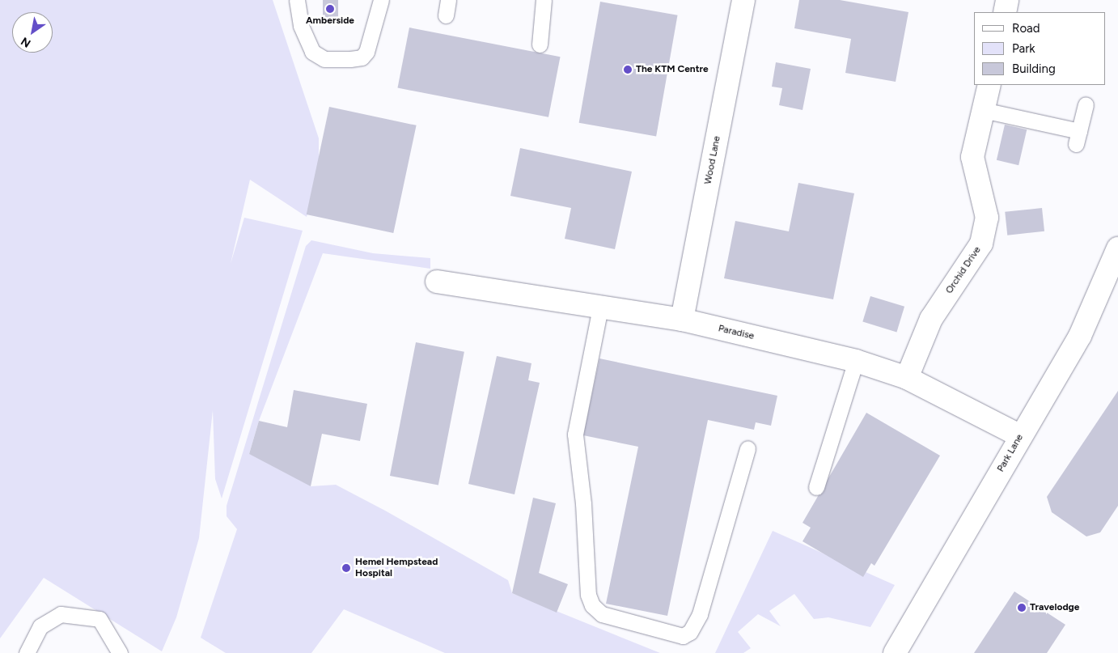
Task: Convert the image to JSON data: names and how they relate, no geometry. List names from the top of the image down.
{
  "streets": {
    "street": [
      "Wood Lane",
      "Orchid Drive",
      "Paradise",
      "Park Lane"
    ]
  },
  "crossings": [
    ["Wood Lane", "Paradise"],
    ["Orchid Drive", "Paradise"],
    ["Paradise", "Park Lane"]
  ],
  "places": [
    "Amberside",
    "The KTM Centre",
    "Hemel Hempstead Hospital",
    "Travelodge"
  ],
  "legend": ["Road", "Park", "Building"],
  "north": "bottom left"
}
